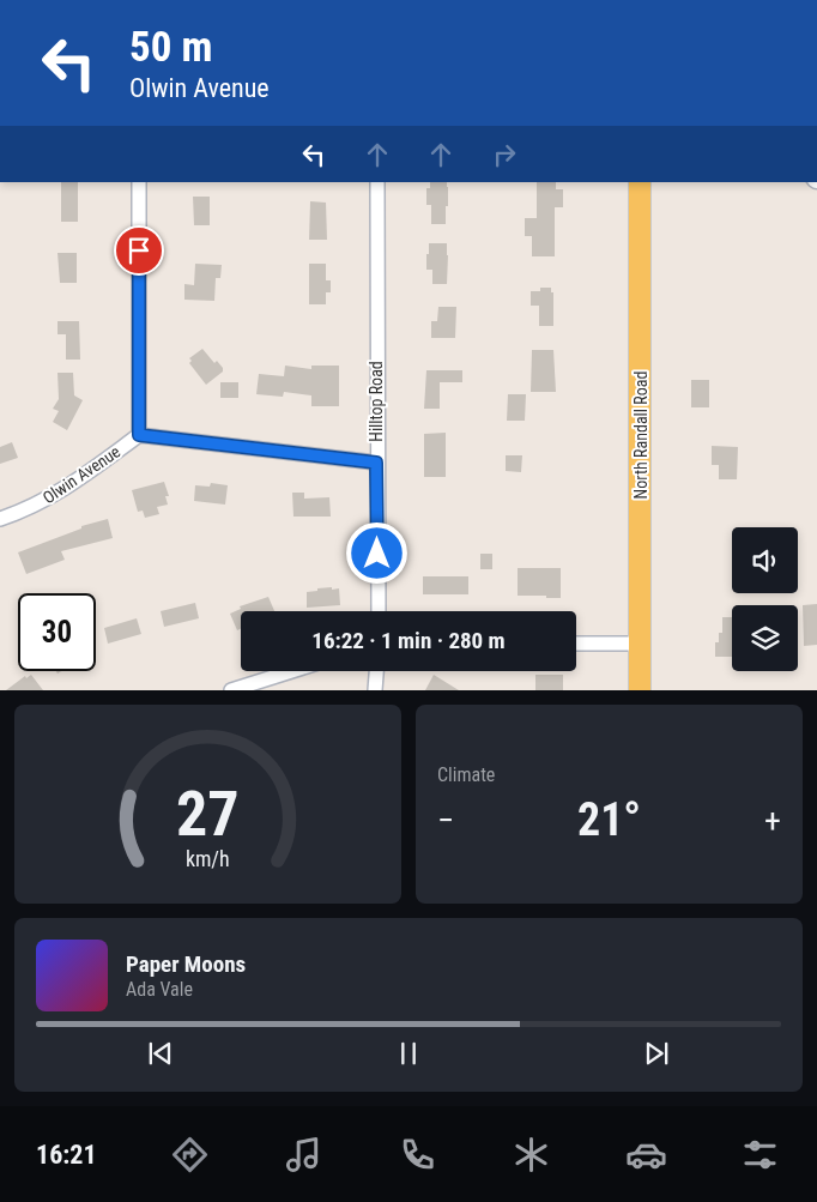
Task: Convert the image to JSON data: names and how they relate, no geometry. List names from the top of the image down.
{
  "streets": {
    "main road": ["North Randall Road"],
    "street": ["Hilltop Road", "Olwin Avenue"]
  },
  "crossings": [
    ["Hilltop Road", "Olwin Avenue"]
  ],
  "page": {
    "turn": ["50 m", "Olwin Avenue"],
    "limit": "30",
    "trip": "16:22 · 1 min · 280 m",
    "tile": "Climate",
    "heat": ["−", "21°", "+"],
    "song": ["Paper Moons", "Ada Vale"],
    "tabs": "16:21",
    "gauge": ["27", "km/h"]
  }
}
